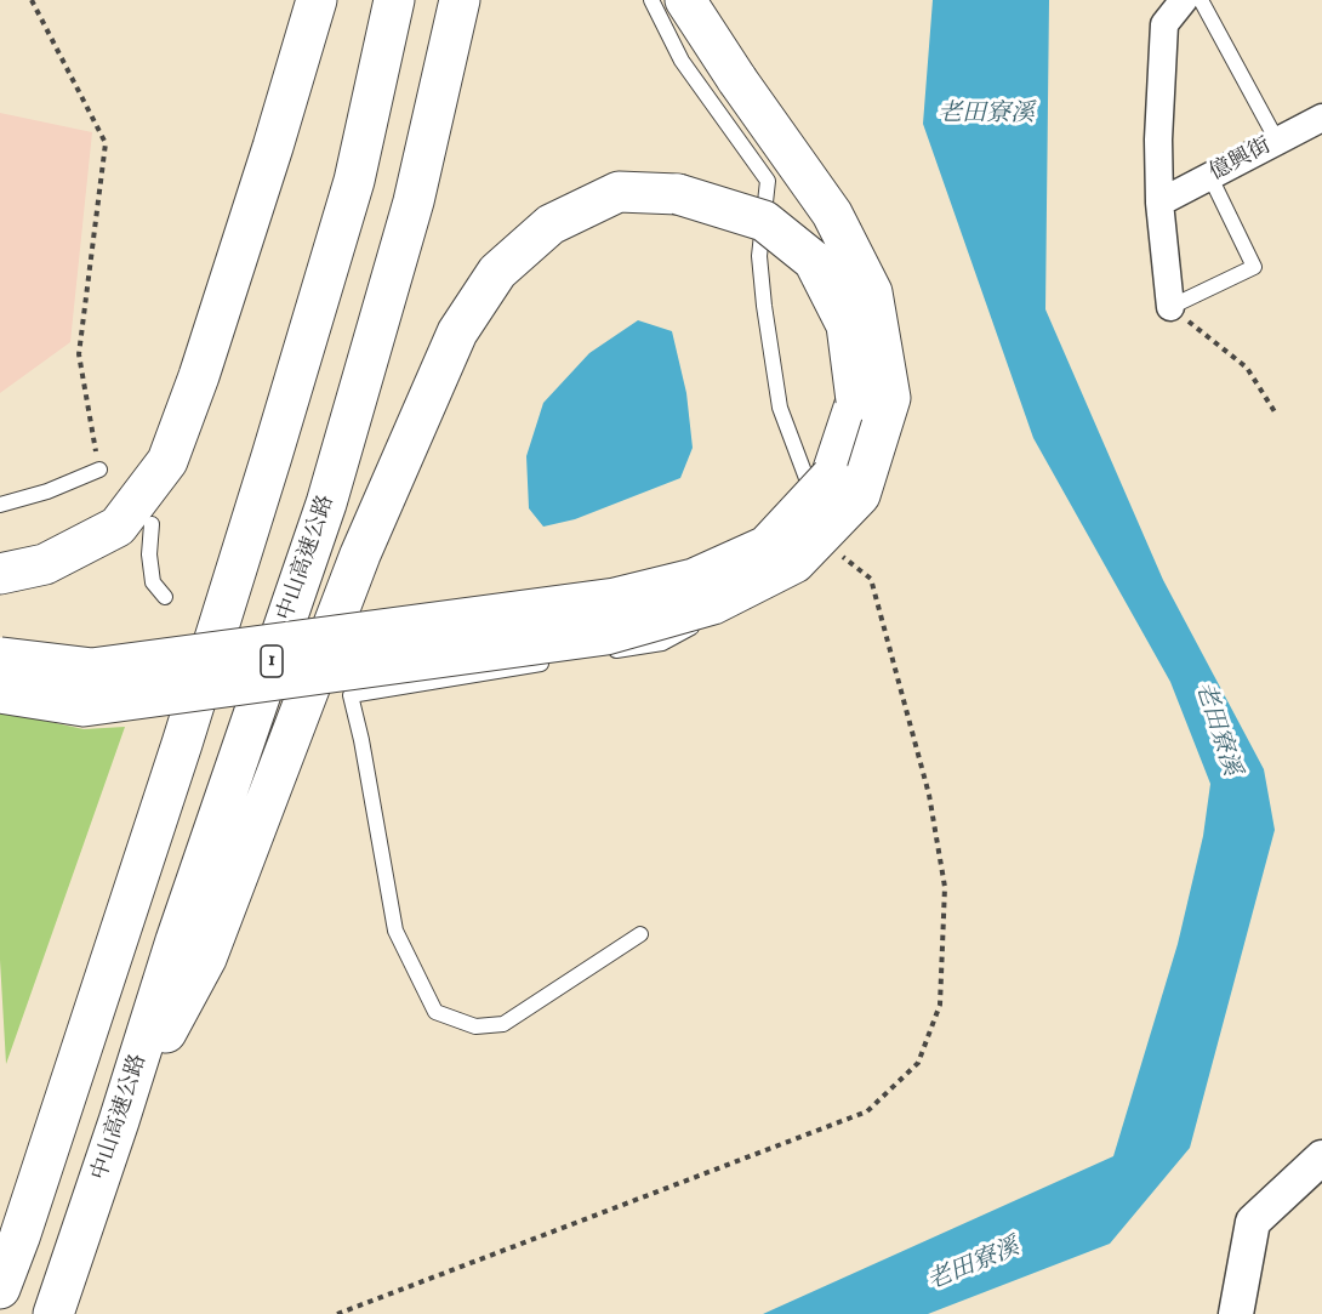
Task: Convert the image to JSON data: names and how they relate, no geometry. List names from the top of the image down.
{
  "streets": {
    "highway": ["中山高速公路", "1"],
    "street": ["億興街"]
  },
  "water": ["老田寮溪"]
}
